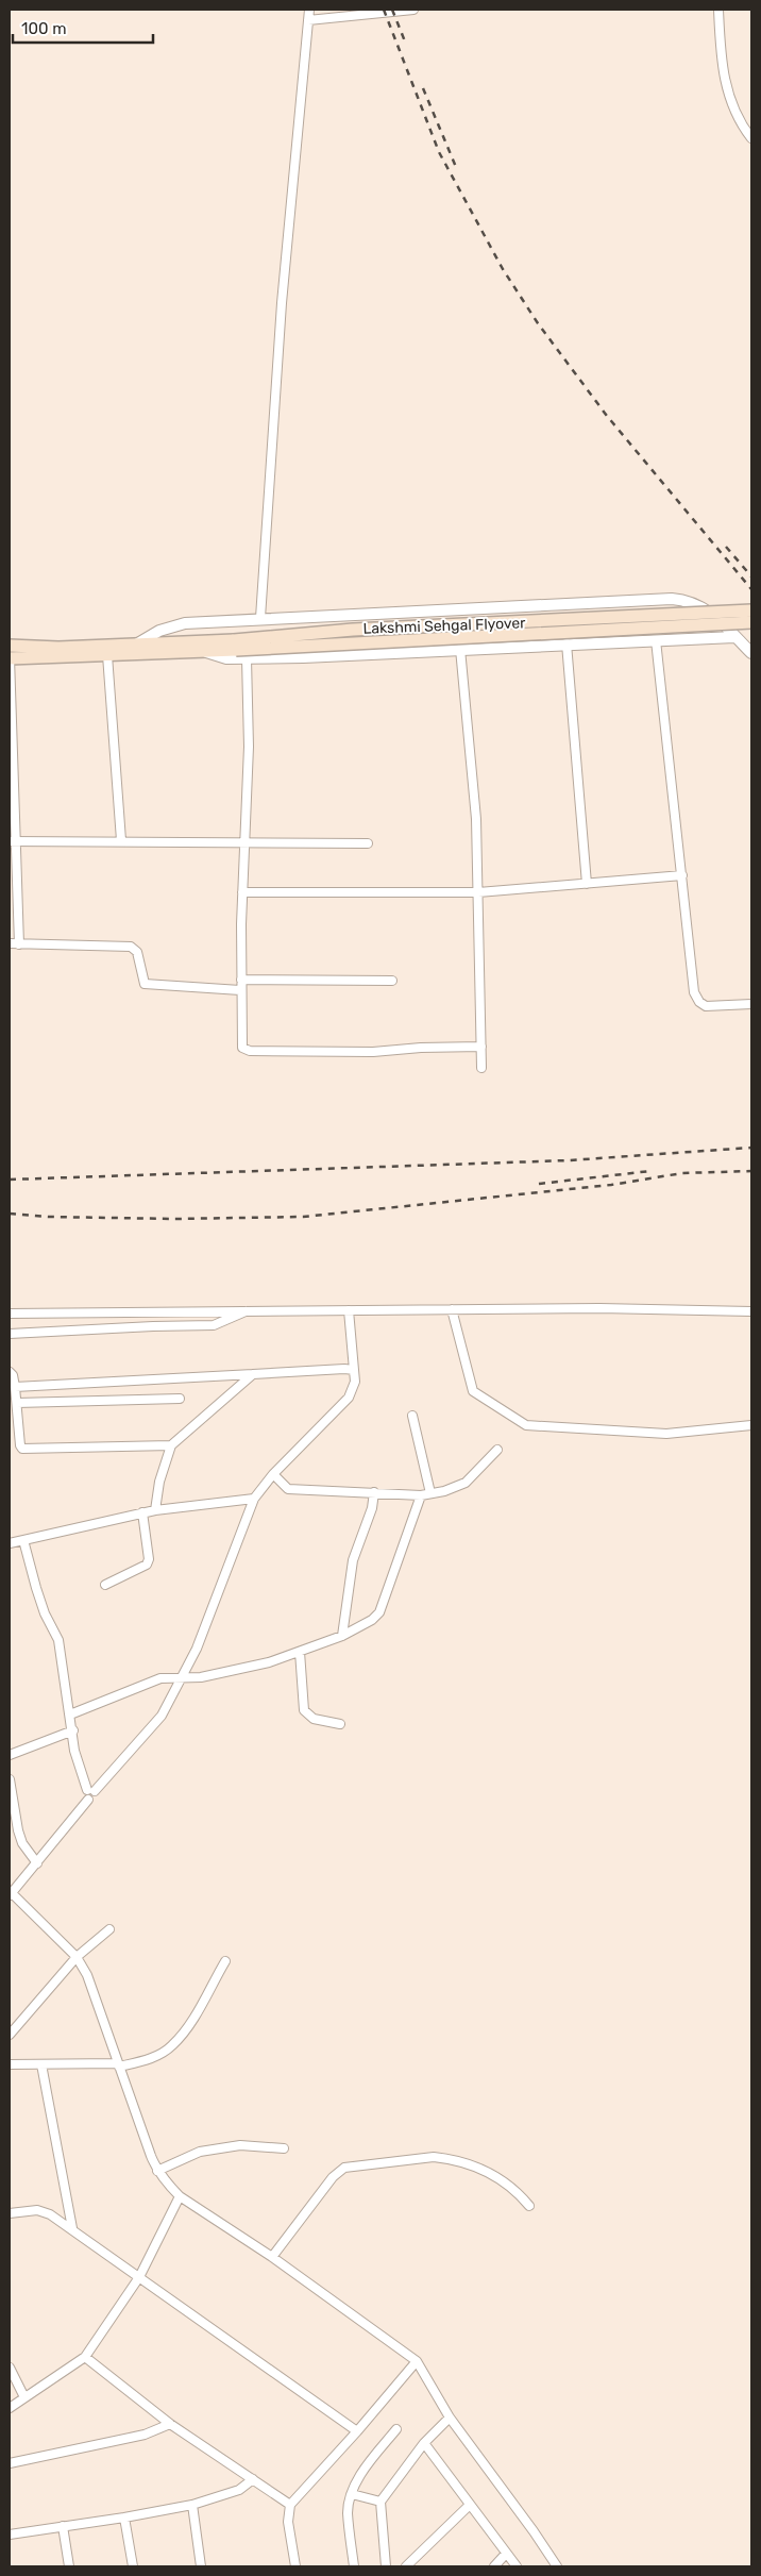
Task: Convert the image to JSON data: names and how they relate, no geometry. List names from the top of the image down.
{
  "streets": {
    "main road": ["Lakshmi Sehgal Flyover"]
  },
  "scale_bar": "100 m"
}
